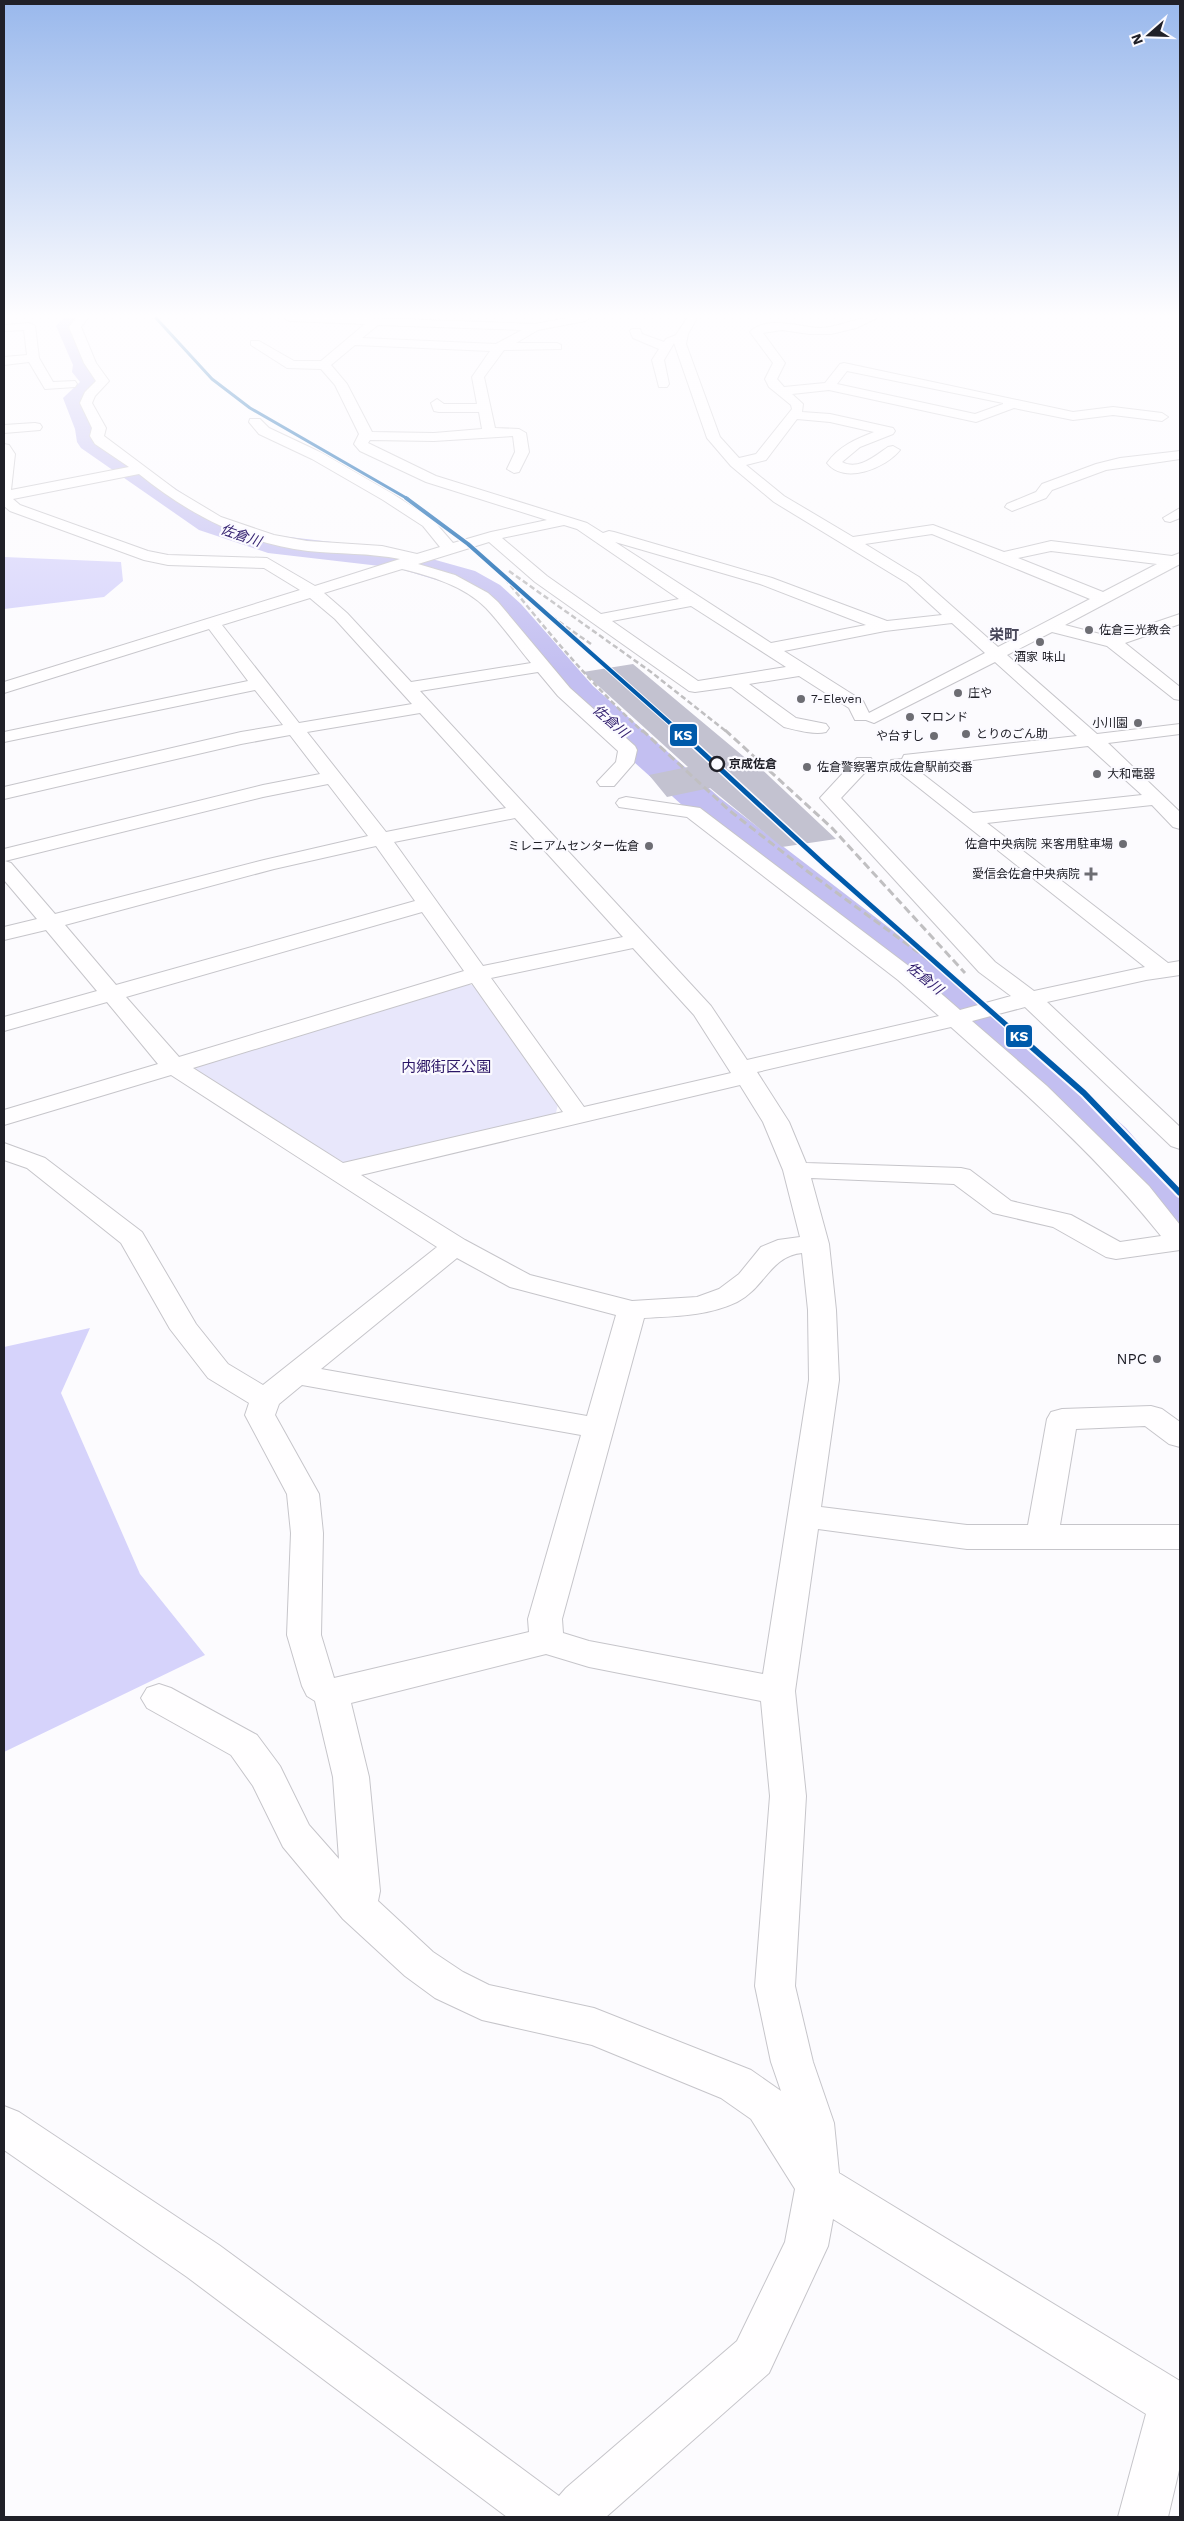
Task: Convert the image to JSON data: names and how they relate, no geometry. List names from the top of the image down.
{
  "districts": ["栄町"],
  "water": ["佐倉川"],
  "parks": ["内郷街区公園"],
  "places": {
    "other": [
      "佐倉三光教会",
      "酒家 味山",
      "庄や",
      "7-Eleven",
      "マロンド",
      "小川園",
      "とりのごん助",
      "や台すし",
      "京成佐倉",
      "佐倉警察署京成佐倉駅前交番",
      "大和電器",
      "佐倉中央病院 来客用駐車場",
      "ミレニアムセンター佐倉",
      "NPC"
    ],
    "health": ["愛信会佐倉中央病院"]
  },
  "lines": ["transit line KS"],
  "north": "left"
}
